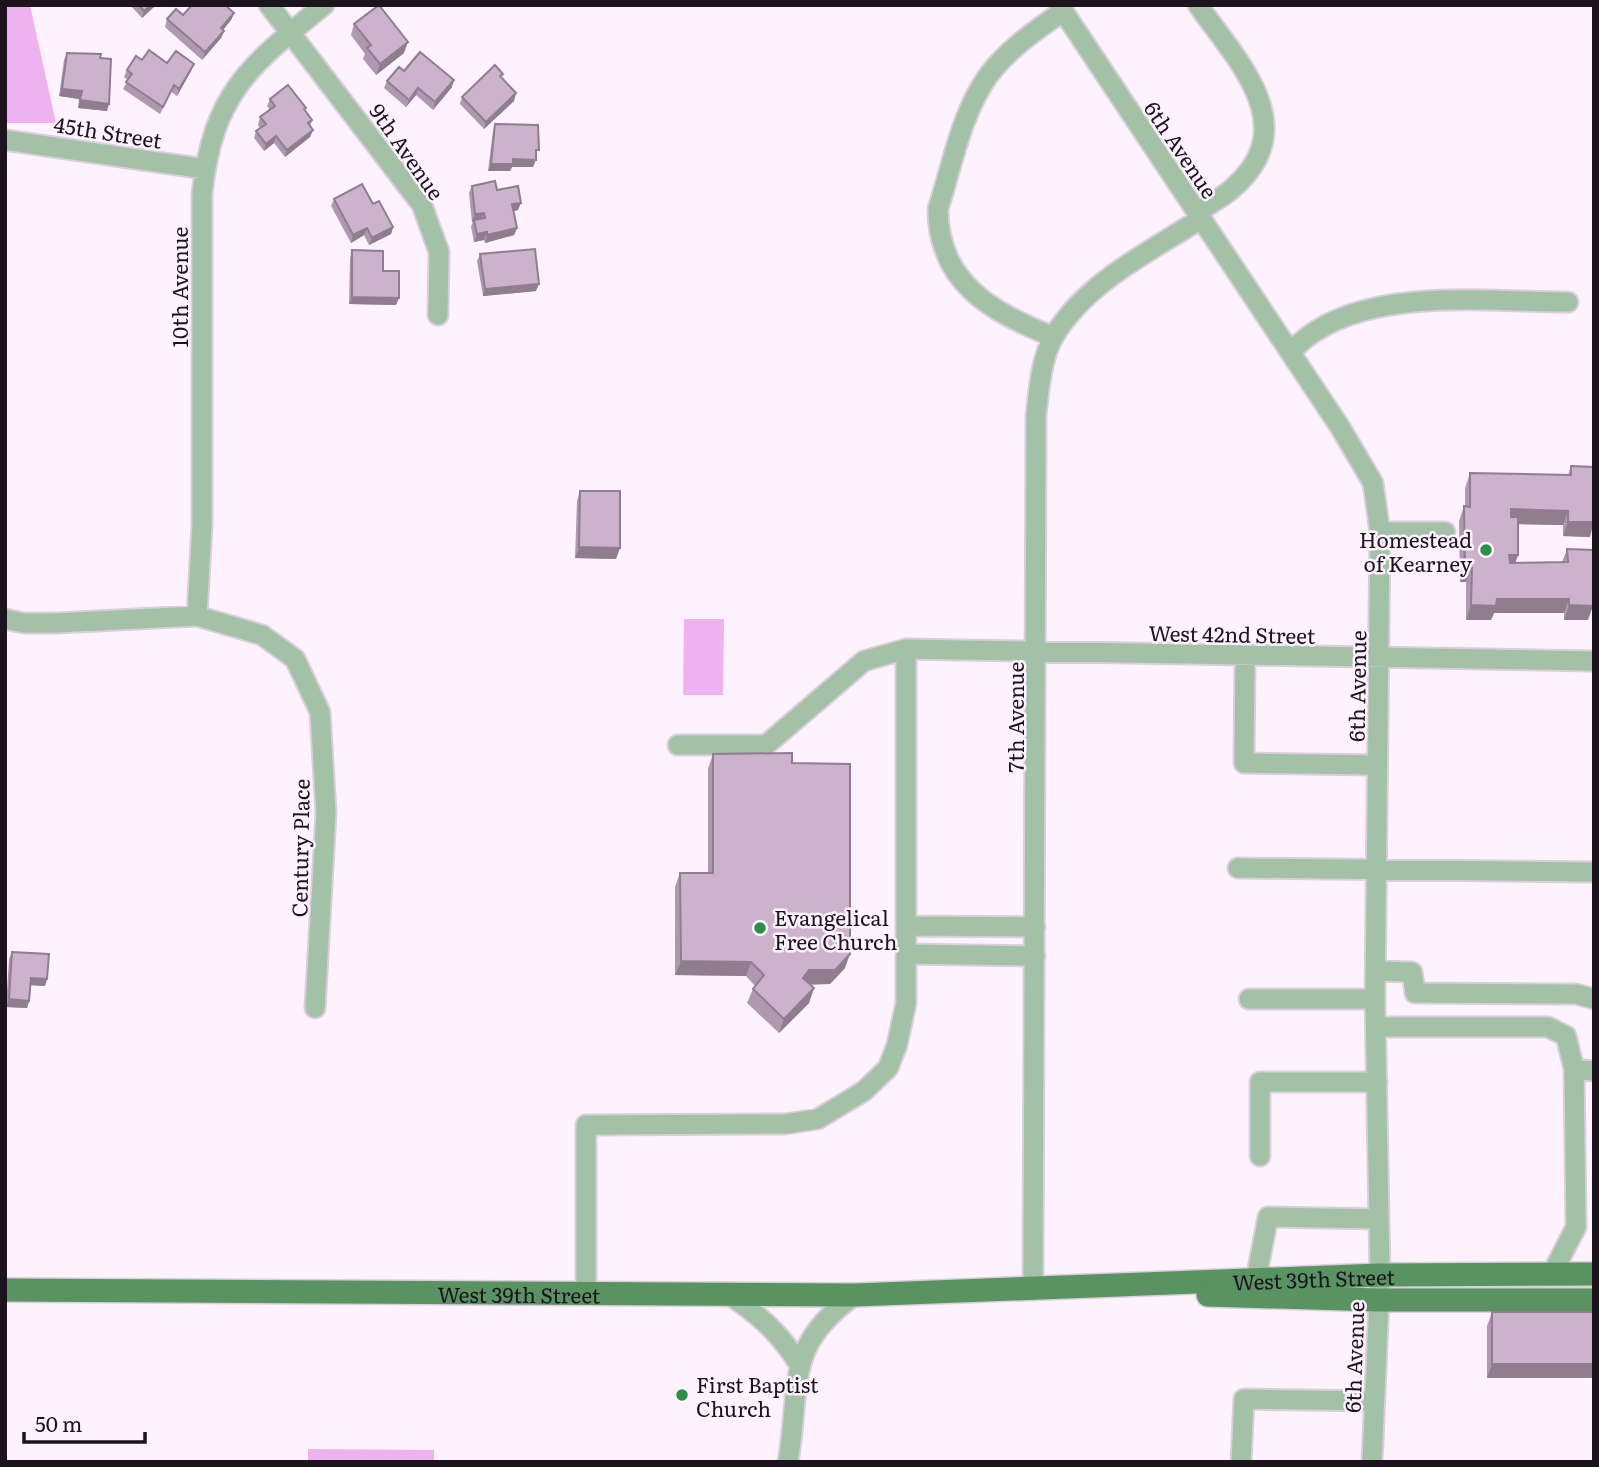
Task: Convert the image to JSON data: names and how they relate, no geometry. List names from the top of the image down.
{
  "streets": {
    "main road": ["West 39th Street"],
    "street": [
      "45th Street",
      "6th Avenue",
      "9th Avenue",
      "10th Avenue",
      "West 42nd Street",
      "7th Avenue",
      "Century Place"
    ]
  },
  "crossings": [
    ["45th Street", "10th Avenue"],
    ["6th Avenue", "West 42nd Street"],
    ["6th Avenue", "7th Avenue"],
    ["6th Avenue", "West 39th Street"],
    ["9th Avenue", "10th Avenue"],
    ["10th Avenue", "Century Place"],
    ["West 42nd Street", "7th Avenue"],
    ["7th Avenue", "West 39th Street"]
  ],
  "places": ["Homestead of Kearney", "Evangelical Free Church", "First Baptist Church"],
  "scale_bar": "50 m"
}
